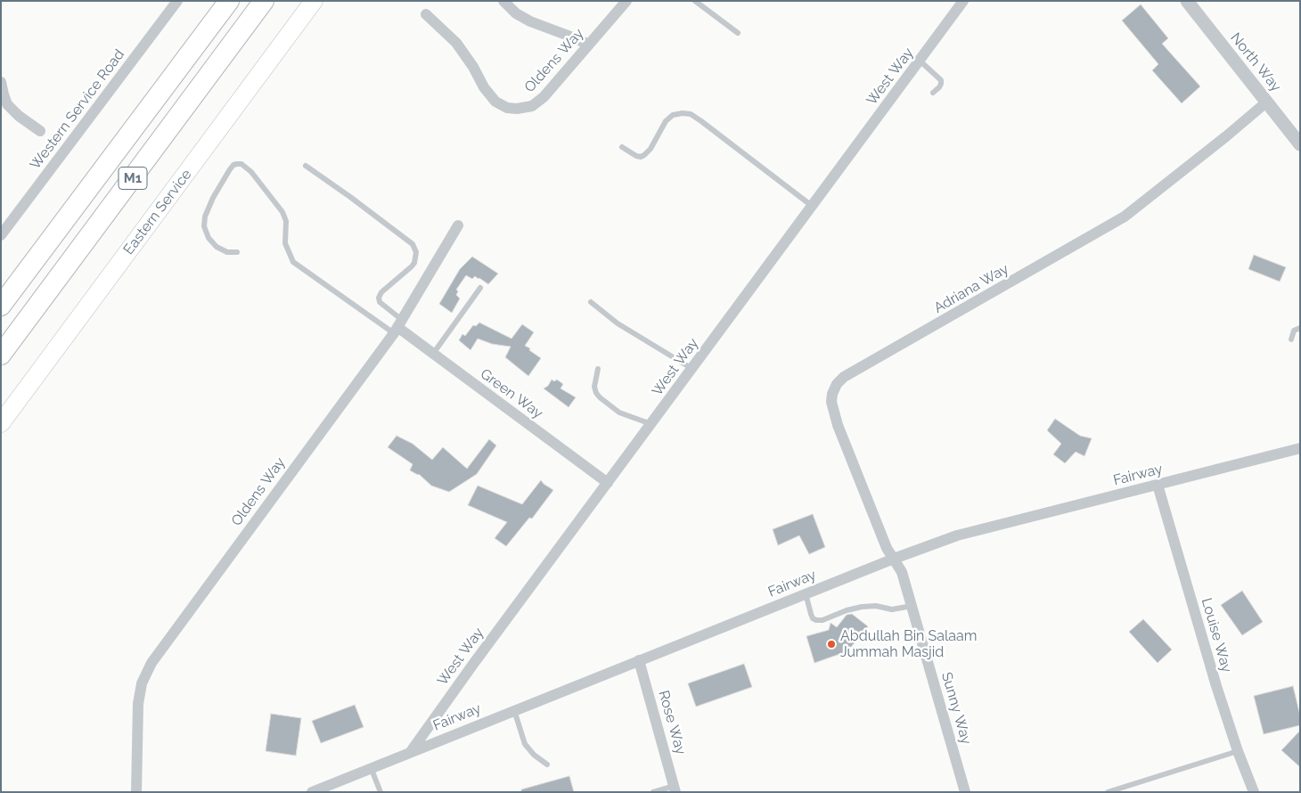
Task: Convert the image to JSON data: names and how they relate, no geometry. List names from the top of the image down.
{
  "streets": {
    "highway": ["M1"],
    "main road": ["Eastern Service"],
    "street": [
      "Oldens Way",
      "North Way",
      "West Way",
      "Western Service Road",
      "Adriana Way",
      "Green Way",
      "Fairway",
      "Louise Way",
      "Sunny Way",
      "Rose Way"
    ]
  },
  "crossings": [
    ["Oldens Way", "Green Way"],
    ["North Way", "Adriana Way"],
    ["West Way", "Green Way"],
    ["West Way", "Fairway"],
    ["Adriana Way", "Fairway"],
    ["Adriana Way", "Sunny Way"],
    ["Fairway", "Louise Way"],
    ["Fairway", "Sunny Way"],
    ["Fairway", "Rose Way"]
  ],
  "places": ["Abdullah Bin Salaam Jummah Masjid"]
}
